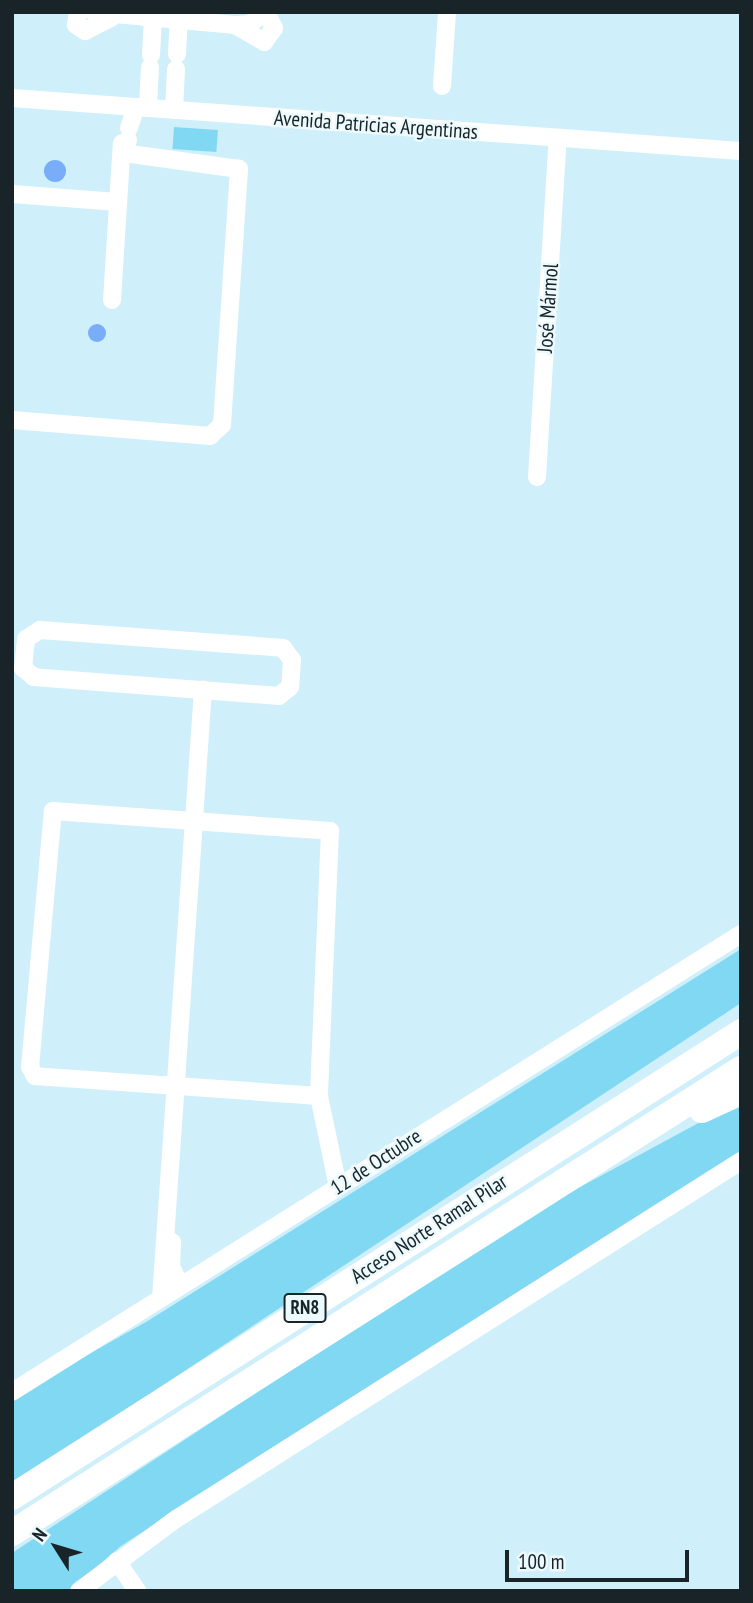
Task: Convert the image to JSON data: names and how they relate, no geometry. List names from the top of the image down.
{
  "streets": {
    "highway": ["Acceso Norte Ramal Pilar", "RN8"],
    "street": ["Avenida Patricias Argentinas", "José Mármol", "12 de Octubre"]
  },
  "crossings": [
    ["Avenida Patricias Argentinas", "José Mármol"]
  ],
  "scale_bar": "100 m",
  "north": "top left"
}
